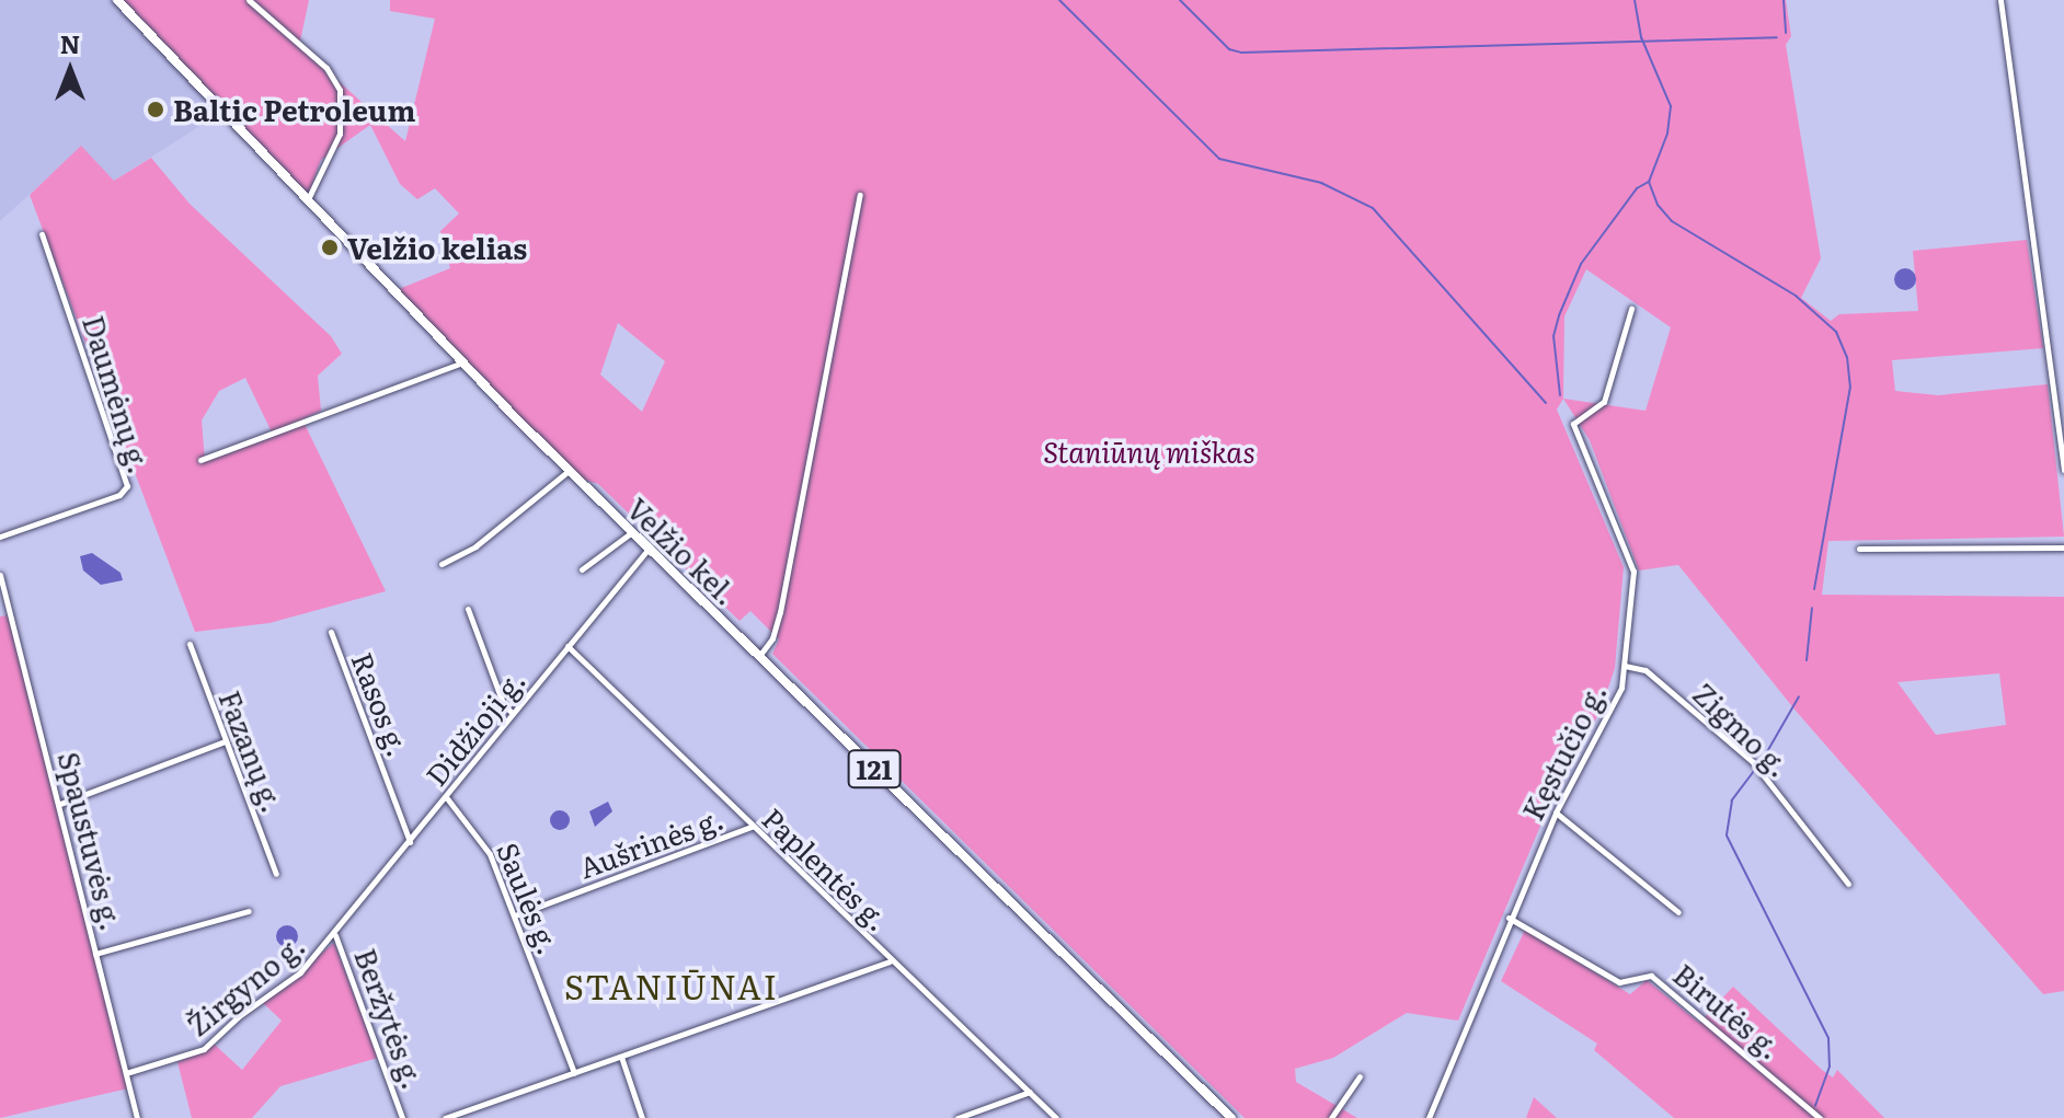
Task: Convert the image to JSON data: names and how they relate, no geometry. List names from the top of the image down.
{
  "streets": {
    "main road": ["Velžio kel.", "121"],
    "street": [
      "Daumėnų g.",
      "Rasos g.",
      "Didžioji g.",
      "Zigmo g.",
      "Fazanų g.",
      "Kęstučio g.",
      "Spaustuvės g.",
      "Aušrinės g.",
      "Paplentės g.",
      "Saulės g.",
      "Žirgyno g.",
      "Birutės g.",
      "Beržytės g."
    ]
  },
  "crossings": [
    ["Velžio kel.", "Didžioji g."],
    ["Rasos g.", "Didžioji g."],
    ["Didžioji g.", "Paplentės g."],
    ["Didžioji g.", "Saulės g."],
    ["Didžioji g.", "Žirgyno g."],
    ["Didžioji g.", "Beržytės g."],
    ["Zigmo g.", "Kęstučio g."],
    ["Kęstučio g.", "Birutės g."],
    ["Spaustuvės g.", "Žirgyno g."],
    ["Aušrinės g.", "Paplentės g."],
    ["Aušrinės g.", "Saulės g."],
    ["Žirgyno g.", "Beržytės g."]
  ],
  "districts": ["STANIŪNAI"],
  "parks": ["Staniūnų miškas"],
  "places": ["Baltic Petroleum", "Velžio kelias"],
  "north": "top"
}
